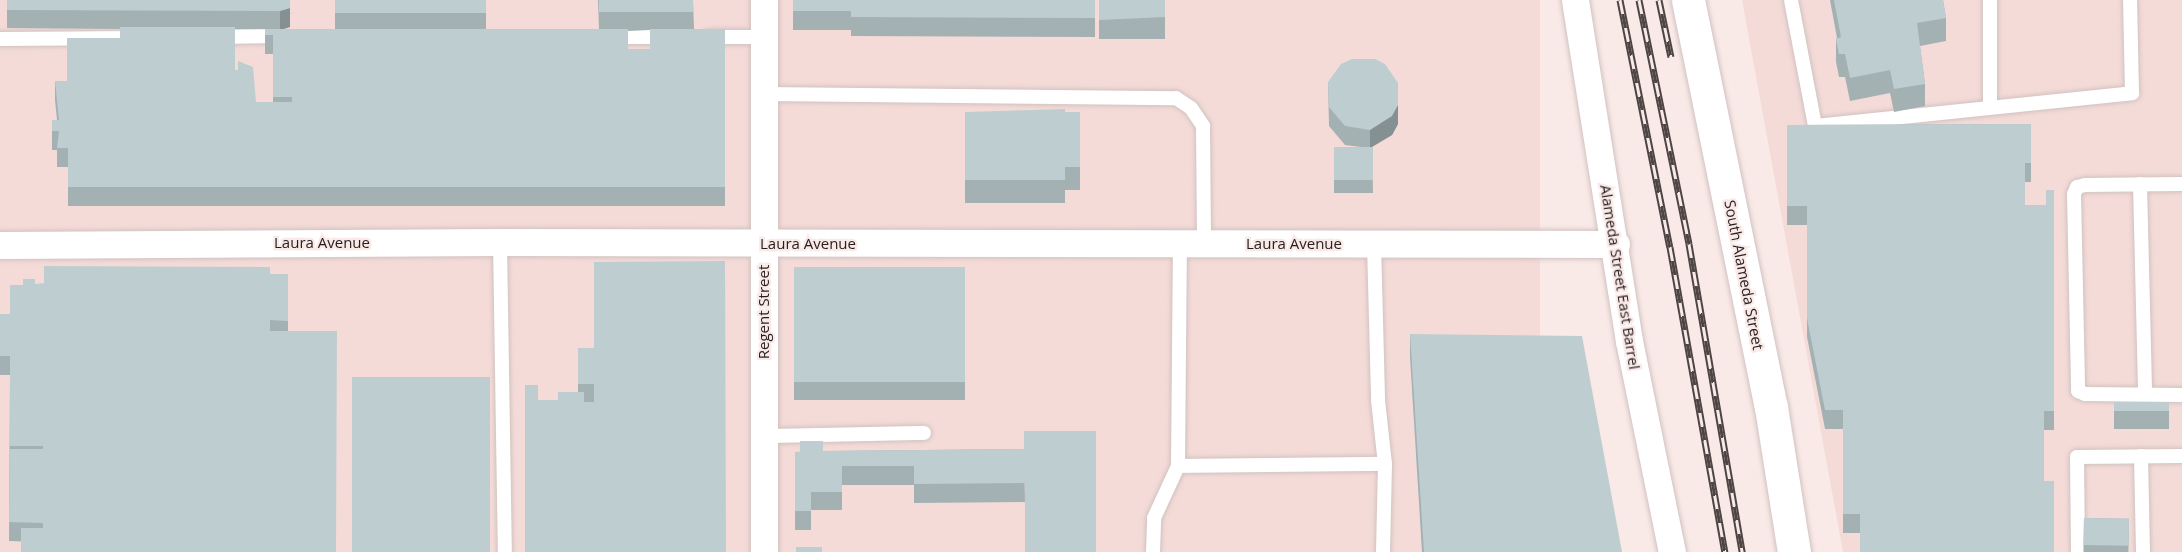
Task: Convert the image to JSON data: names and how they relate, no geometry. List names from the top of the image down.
{
  "streets": {
    "main road": ["South Alameda Street"],
    "street": ["Laura Avenue", "Alameda Street East Barrel", "Regent Street"]
  },
  "crossings": [
    ["Laura Avenue", "Alameda Street East Barrel"],
    ["Laura Avenue", "Regent Street"]
  ]
}
